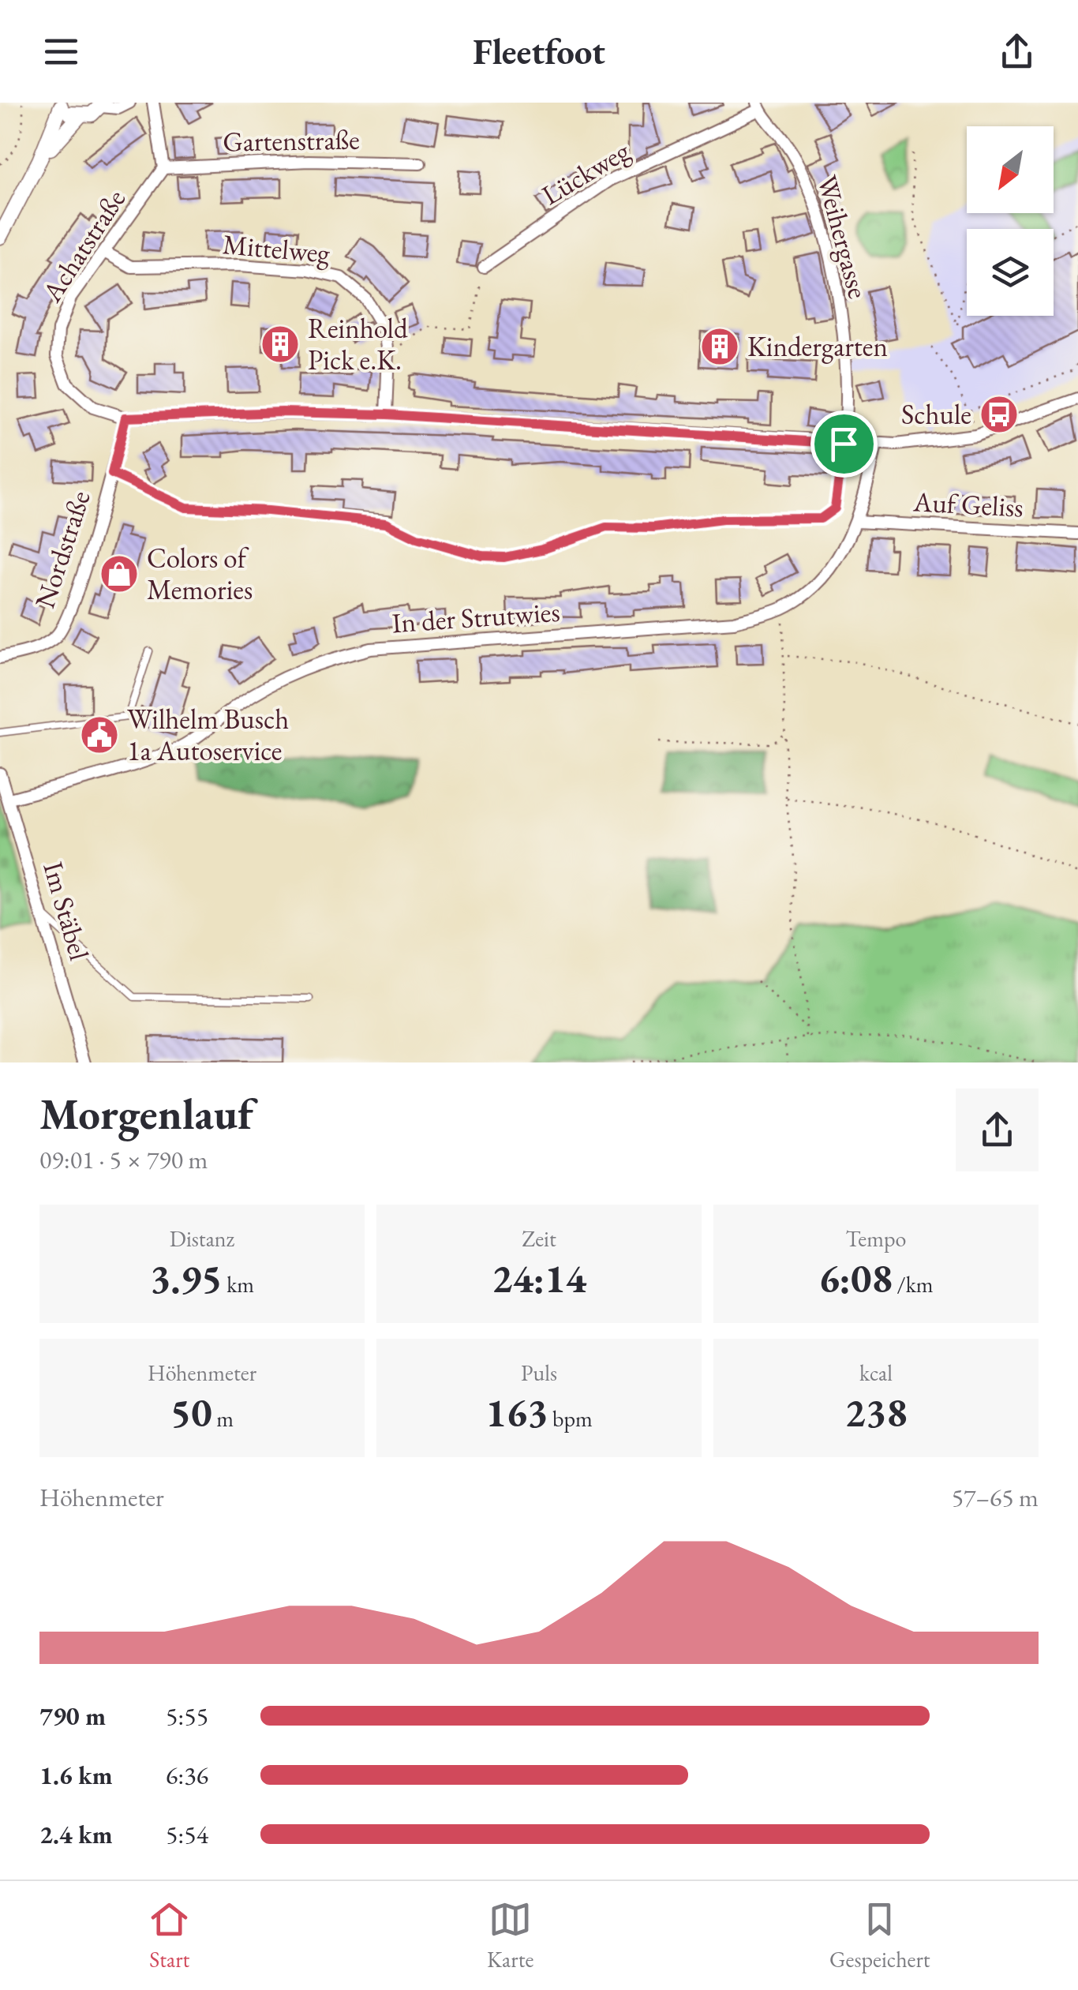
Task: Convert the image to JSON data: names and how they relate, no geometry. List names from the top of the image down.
{
  "streets": {
    "street": [
      "Gartenstraße",
      "Lückweg",
      "Weihergasse",
      "Achatstraße",
      "Mittelweg",
      "Auf Geliss",
      "Nordstraße",
      "In der Strutwies",
      "Im Stäbel"
    ]
  },
  "crossings": [
    ["Gartenstraße", "Achatstraße"],
    ["Lückweg", "Weihergasse"],
    ["Weihergasse", "Achatstraße"],
    ["Achatstraße", "Mittelweg"],
    ["Achatstraße", "Nordstraße"],
    ["Achatstraße", "In der Strutwies"],
    ["Auf Geliss", "In der Strutwies"],
    ["In der Strutwies", "Im Stäbel"]
  ],
  "places": {
    "building": ["Reinhold Pick e.K.", "Kindergarten"],
    "bus stop": ["Schule"],
    "shop": ["Colors of Memories"],
    "public building": ["Wilhelm Busch 1a Autoservice"]
  },
  "north": "bottom left",
  "page": {
    "header": "Fleetfoot",
    "heading": ["Morgenlauf", "09:01 · 5 × 790 m"],
    "stats": [
      ["Distanz", "3.95 km"],
      ["Zeit", "24:14"],
      ["Tempo", "6:08 /km"],
      ["Höhenmeter", "50 m"],
      ["Puls", "163 bpm"],
      ["kcal", "238"]
    ],
    "chart": ["Höhenmeter", "57–65 m"],
    "list": [
      {
        "name": "790 m",
        "note": "5:55"
      },
      {
        "name": "1.6 km",
        "note": "6:36"
      },
      {
        "name": "2.4 km",
        "note": "5:54"
      }
    ],
    "tabs": ["Start", "Karte", "Gespeichert"]
  }
}
